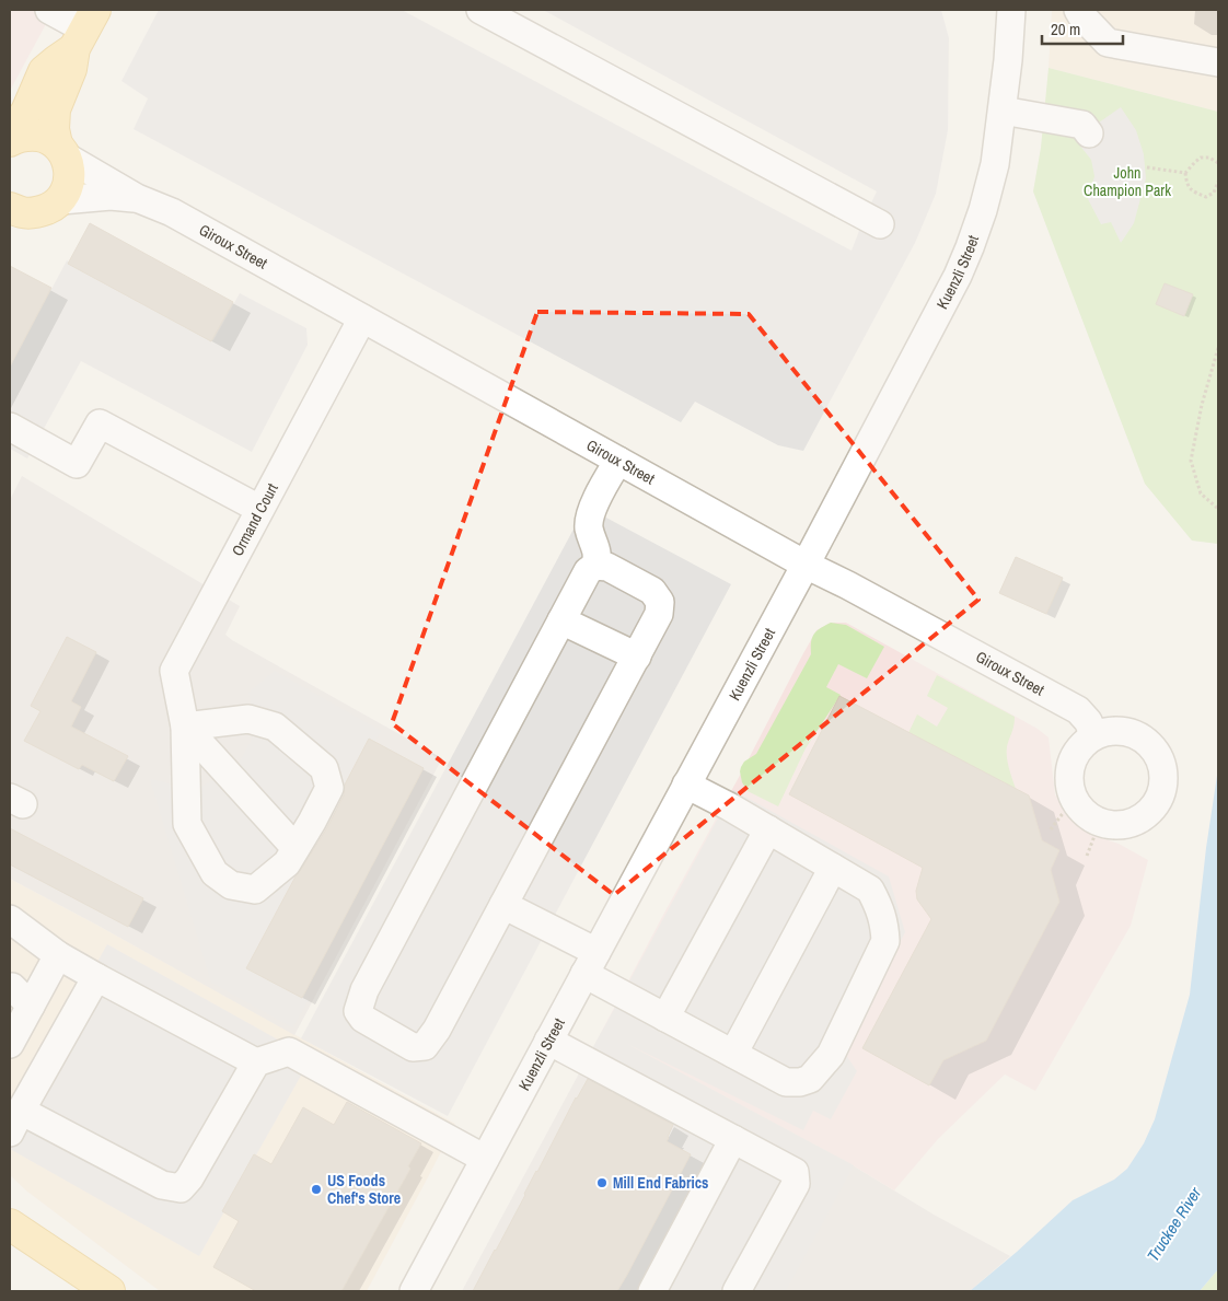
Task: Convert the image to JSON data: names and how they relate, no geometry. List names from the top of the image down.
{
  "streets": {
    "street": ["Giroux Street", "Kuenzli Street", "Ormand Court"]
  },
  "crossings": [
    ["Giroux Street", "Kuenzli Street"],
    ["Giroux Street", "Ormand Court"]
  ],
  "water": ["Truckee River"],
  "parks": ["John Champion Park"],
  "places": ["Mill End Fabrics", "US Foods Chef's Store"],
  "scale_bar": "20 m"
}
